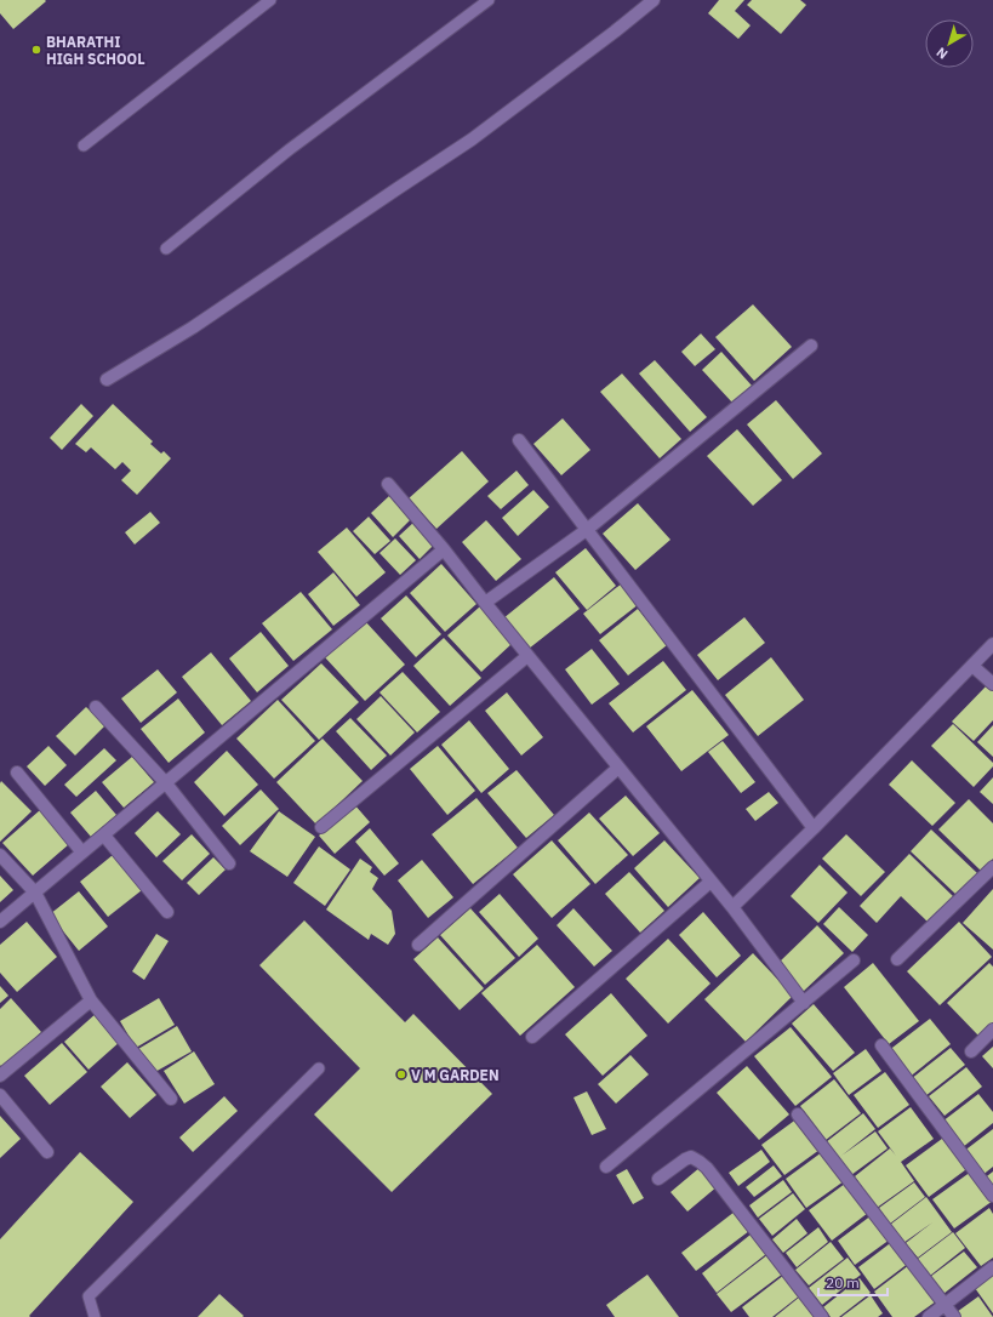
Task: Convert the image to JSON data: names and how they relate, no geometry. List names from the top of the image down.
{
  "places": ["BHARATHI HIGH SCHOOL", "V M GARDEN"],
  "scale_bar": "20 m",
  "north": "bottom left"
}
